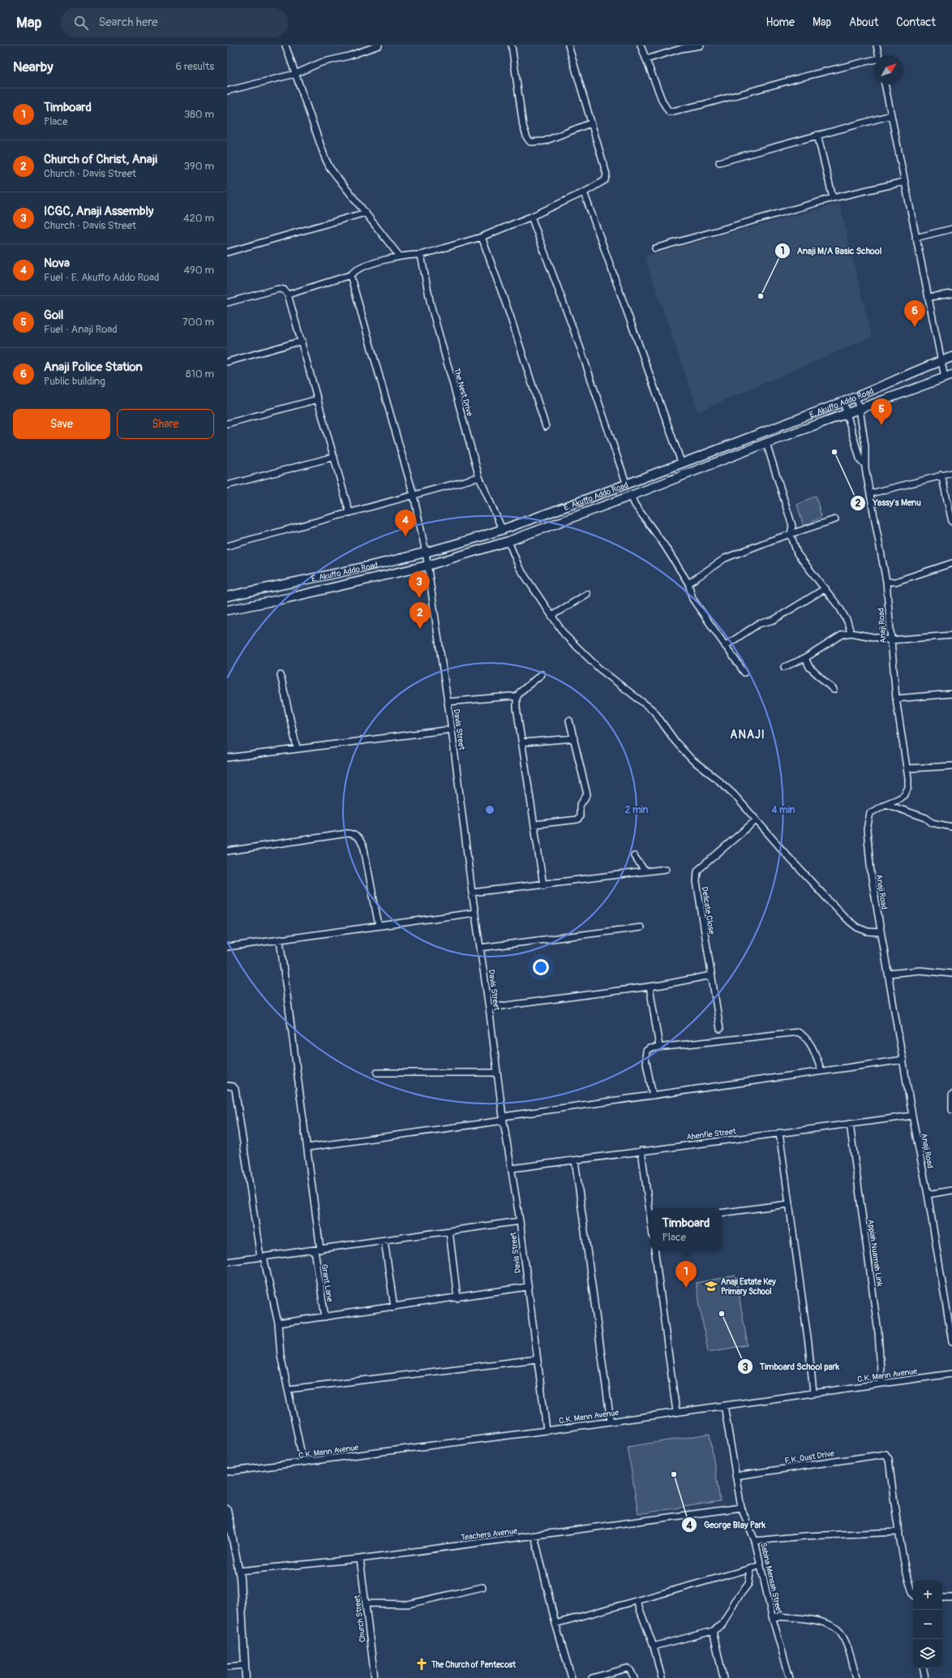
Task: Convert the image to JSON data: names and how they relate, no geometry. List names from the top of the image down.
{
  "streets": {
    "main road": ["E. Akuffo Addo Road"],
    "street": [
      "The Nest Drive",
      "Anaji Road",
      "Davis Street",
      "Delicate Close",
      "Ahenfie Street",
      "Appiah Nuamah Link",
      "Grant Lane",
      "C.K. Mann Avenue",
      "F.K. Qust Drive",
      "Teachers Avenue",
      "Sabina Mensah Street",
      "Church Street"
    ]
  },
  "crossings": [
    ["The Nest Drive", "E. Akuffo Addo Road"],
    ["E. Akuffo Addo Road", "Anaji Road"],
    ["E. Akuffo Addo Road", "Davis Street"],
    ["Anaji Road", "Ahenfie Street"],
    ["Davis Street", "Ahenfie Street"],
    ["Davis Street", "C.K. Mann Avenue"],
    ["Ahenfie Street", "Appiah Nuamah Link"],
    ["Appiah Nuamah Link", "C.K. Mann Avenue"],
    ["C.K. Mann Avenue", "Sabina Mensah Street"],
    ["F.K. Qust Drive", "Sabina Mensah Street"],
    ["Teachers Avenue", "Sabina Mensah Street"],
    ["Teachers Avenue", "Church Street"]
  ],
  "districts": ["ANAJI"],
  "places": {
    "other": [
      "Anaji M/A Basic School",
      "Yassy's Menu",
      "Timboard School park",
      "George Blay Park"
    ],
    "school or university": ["Anaji Estate Key Primary School"],
    "church": ["The Church of Pentecost"]
  },
  "north": "top right",
  "page": {
    "header": "Map",
    "search": "Search here",
    "nav": [
      "Home",
      "Map",
      "About",
      "Contact"
    ],
    "heading": ["Nearby", "6 results"],
    "list": [
      {
        "mark": "1",
        "name": "Timboard",
        "note": "Place",
        "value": "380 m"
      },
      {
        "mark": "2",
        "name": "Church of Christ, Anaji",
        "note": "Church · Davis Street",
        "value": "390 m"
      },
      {
        "mark": "3",
        "name": "ICGC, Anaji Assembly",
        "note": "Church · Davis Street",
        "value": "420 m"
      },
      {
        "mark": "4",
        "name": "Nova",
        "note": "Fuel · E. Akuffo Addo Road",
        "value": "490 m"
      },
      {
        "mark": "5",
        "name": "Goil",
        "note": "Fuel · Anaji Road",
        "value": "700 m"
      },
      {
        "mark": "6",
        "name": "Anaji Police Station",
        "note": "Public building",
        "value": "810 m"
      }
    ],
    "pins": [
      "6",
      "5",
      "4",
      "3",
      "2",
      "1"
    ],
    "buttons": ["Save", "Share"],
    "popup": ["Timboard", "Place"],
    "map_buttons": ["+", "−"]
  },
  "rings": ["2 min", "4 min"]
}
